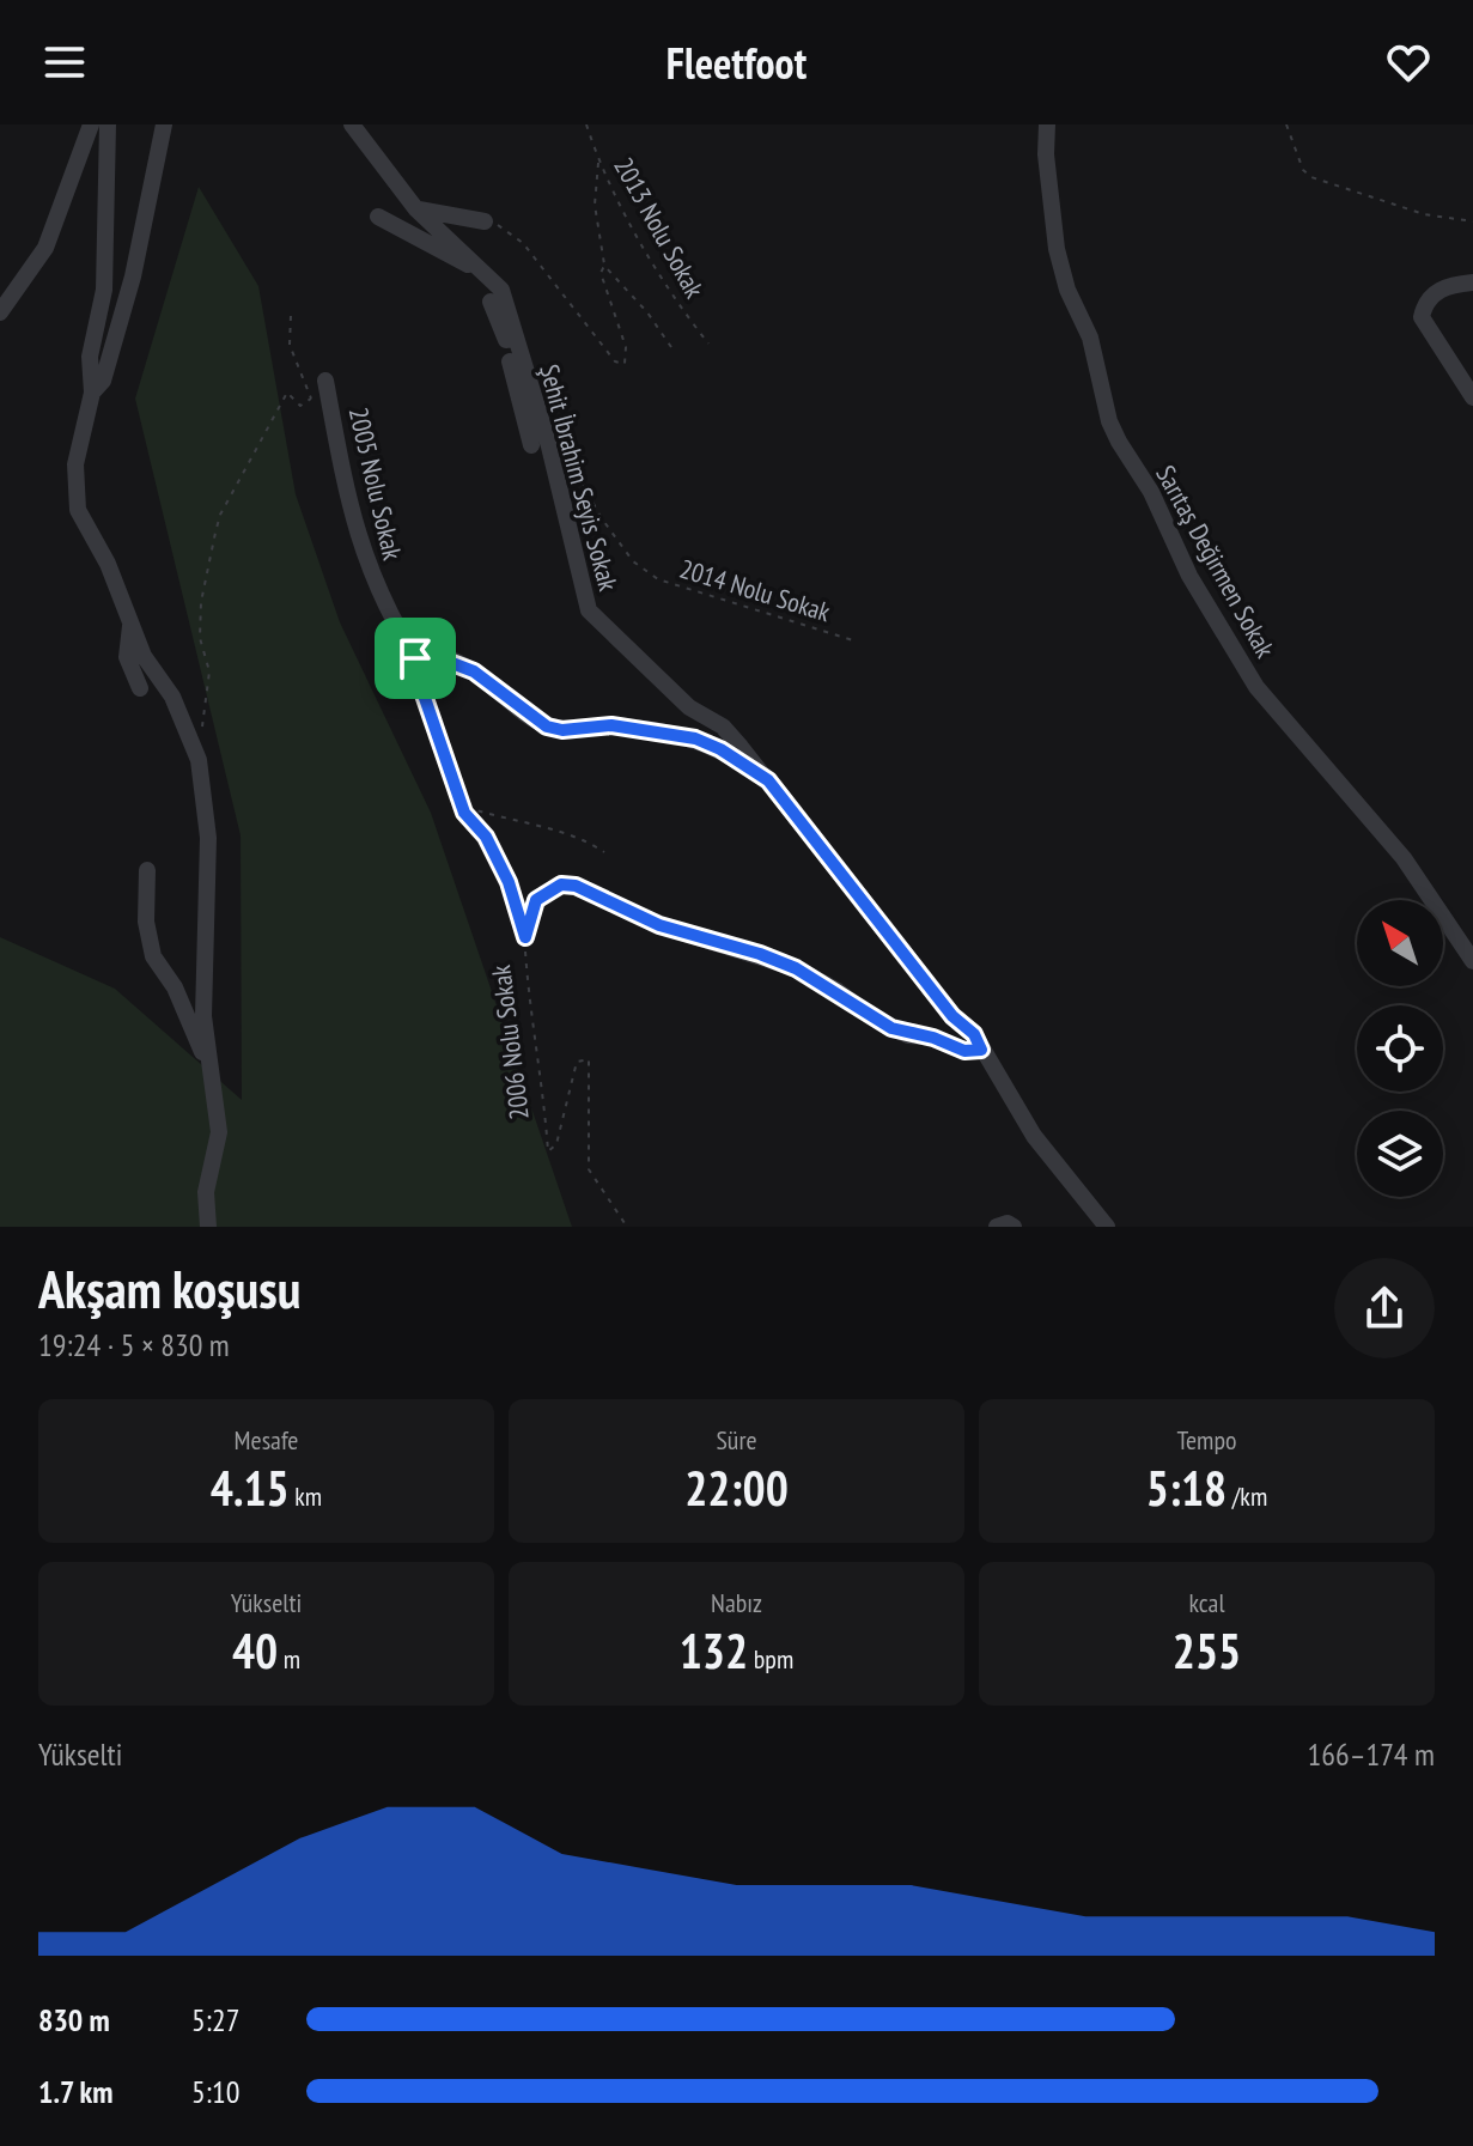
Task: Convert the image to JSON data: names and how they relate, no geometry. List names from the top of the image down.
{
  "streets": {
    "street": [
      "Şehit İbrahim Seyis Sokak",
      "2005 Nolu Sokak",
      "Sarıtaş Değirmen Sokak",
      "2006 Nolu Sokak"
    ],
    "path": ["2013 Nolu Sokak", "2014 Nolu Sokak"]
  },
  "crossings": [
    ["Şehit İbrahim Seyis Sokak", "2014 Nolu Sokak"],
    ["Şehit İbrahim Seyis Sokak", "2006 Nolu Sokak"]
  ],
  "north": "top left",
  "page": {
    "header": "Fleetfoot",
    "heading": ["Akşam koşusu", "19:24 · 5 × 830 m"],
    "stats": [
      ["Mesafe", "4.15 km"],
      ["Süre", "22:00"],
      ["Tempo", "5:18 /km"],
      ["Yükselti", "40 m"],
      ["Nabız", "132 bpm"],
      ["kcal", "255"]
    ],
    "chart": ["Yükselti", "166–174 m"],
    "list": [
      {
        "name": "830 m",
        "note": "5:27"
      },
      {
        "name": "1.7 km",
        "note": "5:10"
      }
    ]
  }
}
